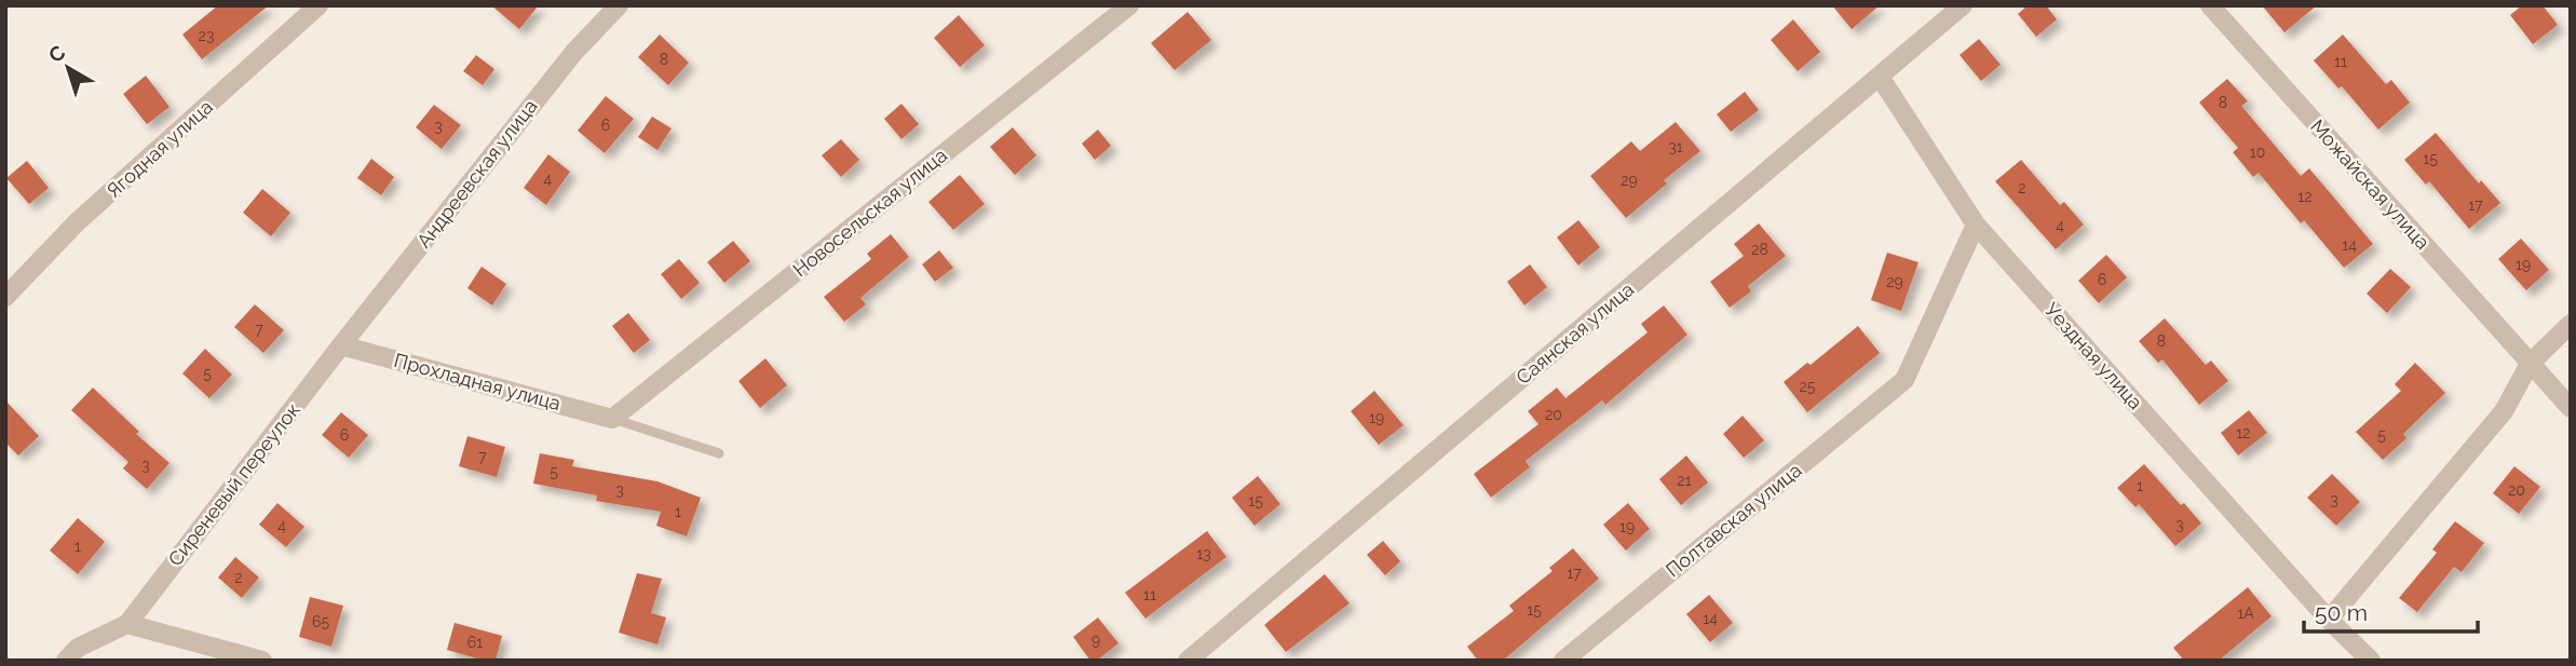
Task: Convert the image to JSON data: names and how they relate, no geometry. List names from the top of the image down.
{
  "streets": {
    "street": [
      "Ягодная улица",
      "Андреевская улица",
      "Можайская улица",
      "Новосельская улица",
      "Саянская улица",
      "Уездная улица",
      "Прохладная улица",
      "Сиреневый переулок",
      "Полтавская улица"
    ]
  },
  "crossings": [
    ["Андреевская улица", "Прохладная улица"],
    ["Андреевская улица", "Сиреневый переулок"],
    ["Новосельская улица", "Прохладная улица"],
    ["Саянская улица", "Уездная улица"],
    ["Уездная улица", "Полтавская улица"],
    ["Прохладная улица", "Сиреневый переулок"]
  ],
  "house_numbers": [
    "23",
    "8",
    "11",
    "8",
    "6",
    "3",
    "31",
    "10",
    "15",
    "4",
    "29",
    "2",
    "12",
    "17",
    "4",
    "14",
    "28",
    "19",
    "6",
    "29",
    "7",
    "8",
    "5",
    "25",
    "20",
    "19",
    "12",
    "6",
    "5",
    "7",
    "3",
    "5",
    "21",
    "1",
    "3",
    "20",
    "3",
    "15",
    "1",
    "3",
    "4",
    "19",
    "1",
    "13",
    "17",
    "2",
    "11",
    "15",
    "1А",
    "14",
    "65",
    "9",
    "61"
  ],
  "scale_bar": "50 m",
  "north": "top left"
}
